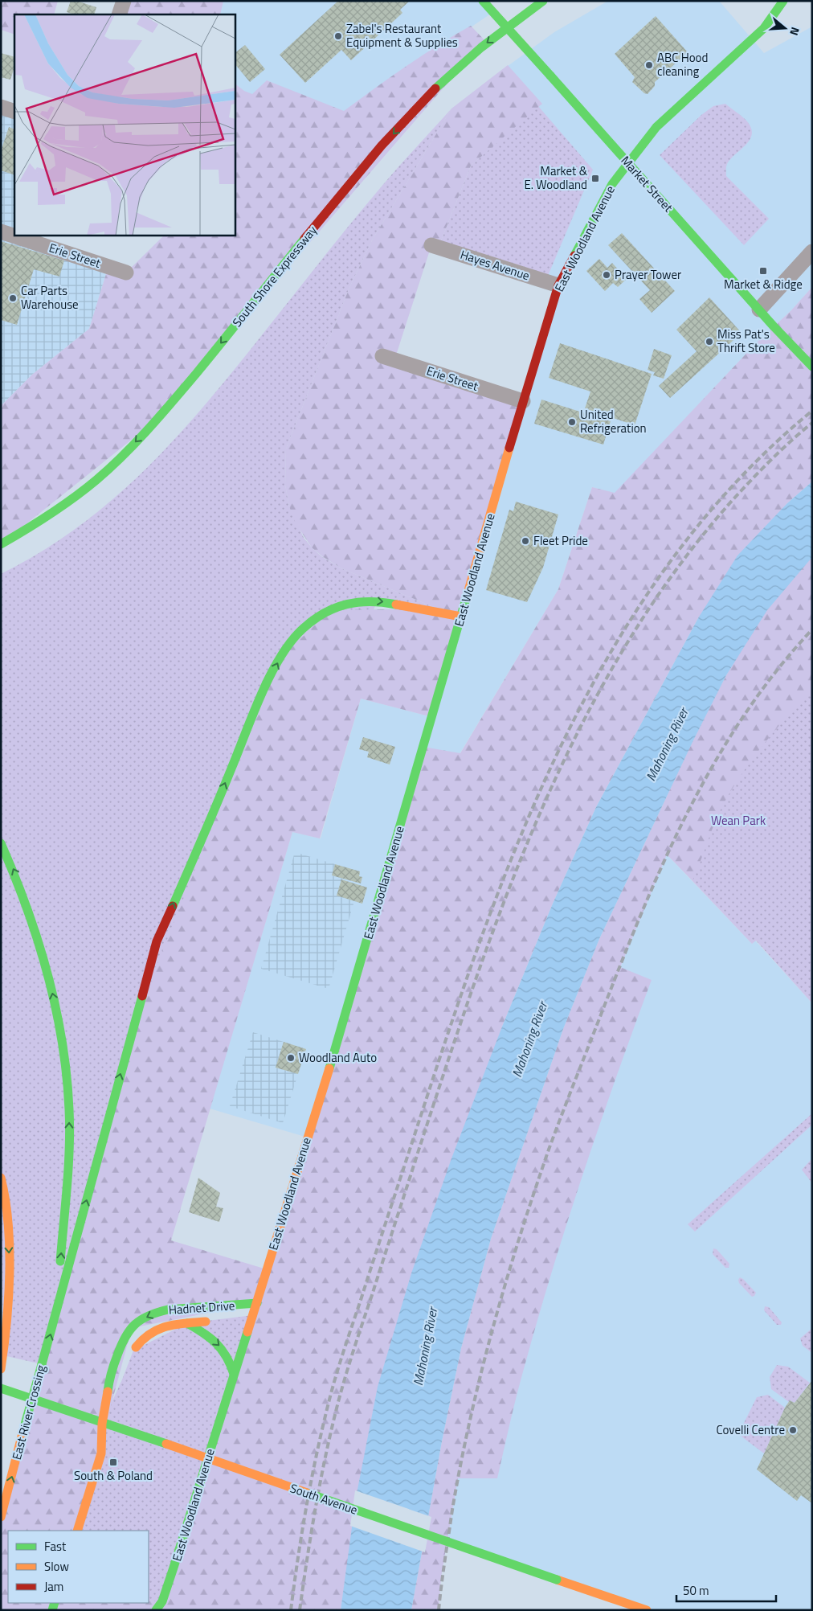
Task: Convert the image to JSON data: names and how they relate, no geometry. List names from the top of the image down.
{
  "streets": {
    "main road": [
      "Market Street",
      "East Woodland Avenue",
      "South Shore Expressway",
      "Hadnet Drive",
      "East River Crossing",
      "South Avenue"
    ],
    "street": ["Erie Street", "Hayes Avenue"]
  },
  "crossings": [
    ["Market Street", "East Woodland Avenue"],
    ["East Woodland Avenue", "Erie Street"],
    ["East Woodland Avenue", "Hayes Avenue"],
    ["East Woodland Avenue", "Hadnet Drive"],
    ["Hadnet Drive", "South Avenue"]
  ],
  "one_way": ["South Shore Expressway"],
  "water": ["Mahoning River"],
  "parks": ["Wean Park"],
  "places": {
    "other": [
      "Zabel's Restaurant Equipment & Supplies",
      "ABC Hood cleaning",
      "Prayer Tower",
      "Car Parts Warehouse",
      "Miss Pat's Thrift Store",
      "United Refrigeration",
      "Fleet Pride",
      "Woodland Auto",
      "Covelli Centre"
    ],
    "transit": ["Market & E. Woodland", "Market & Ridge", "South & Poland"]
  },
  "legend": ["Fast", "Slow", "Jam"],
  "scale_bar": "50 m",
  "north": "right"
}
